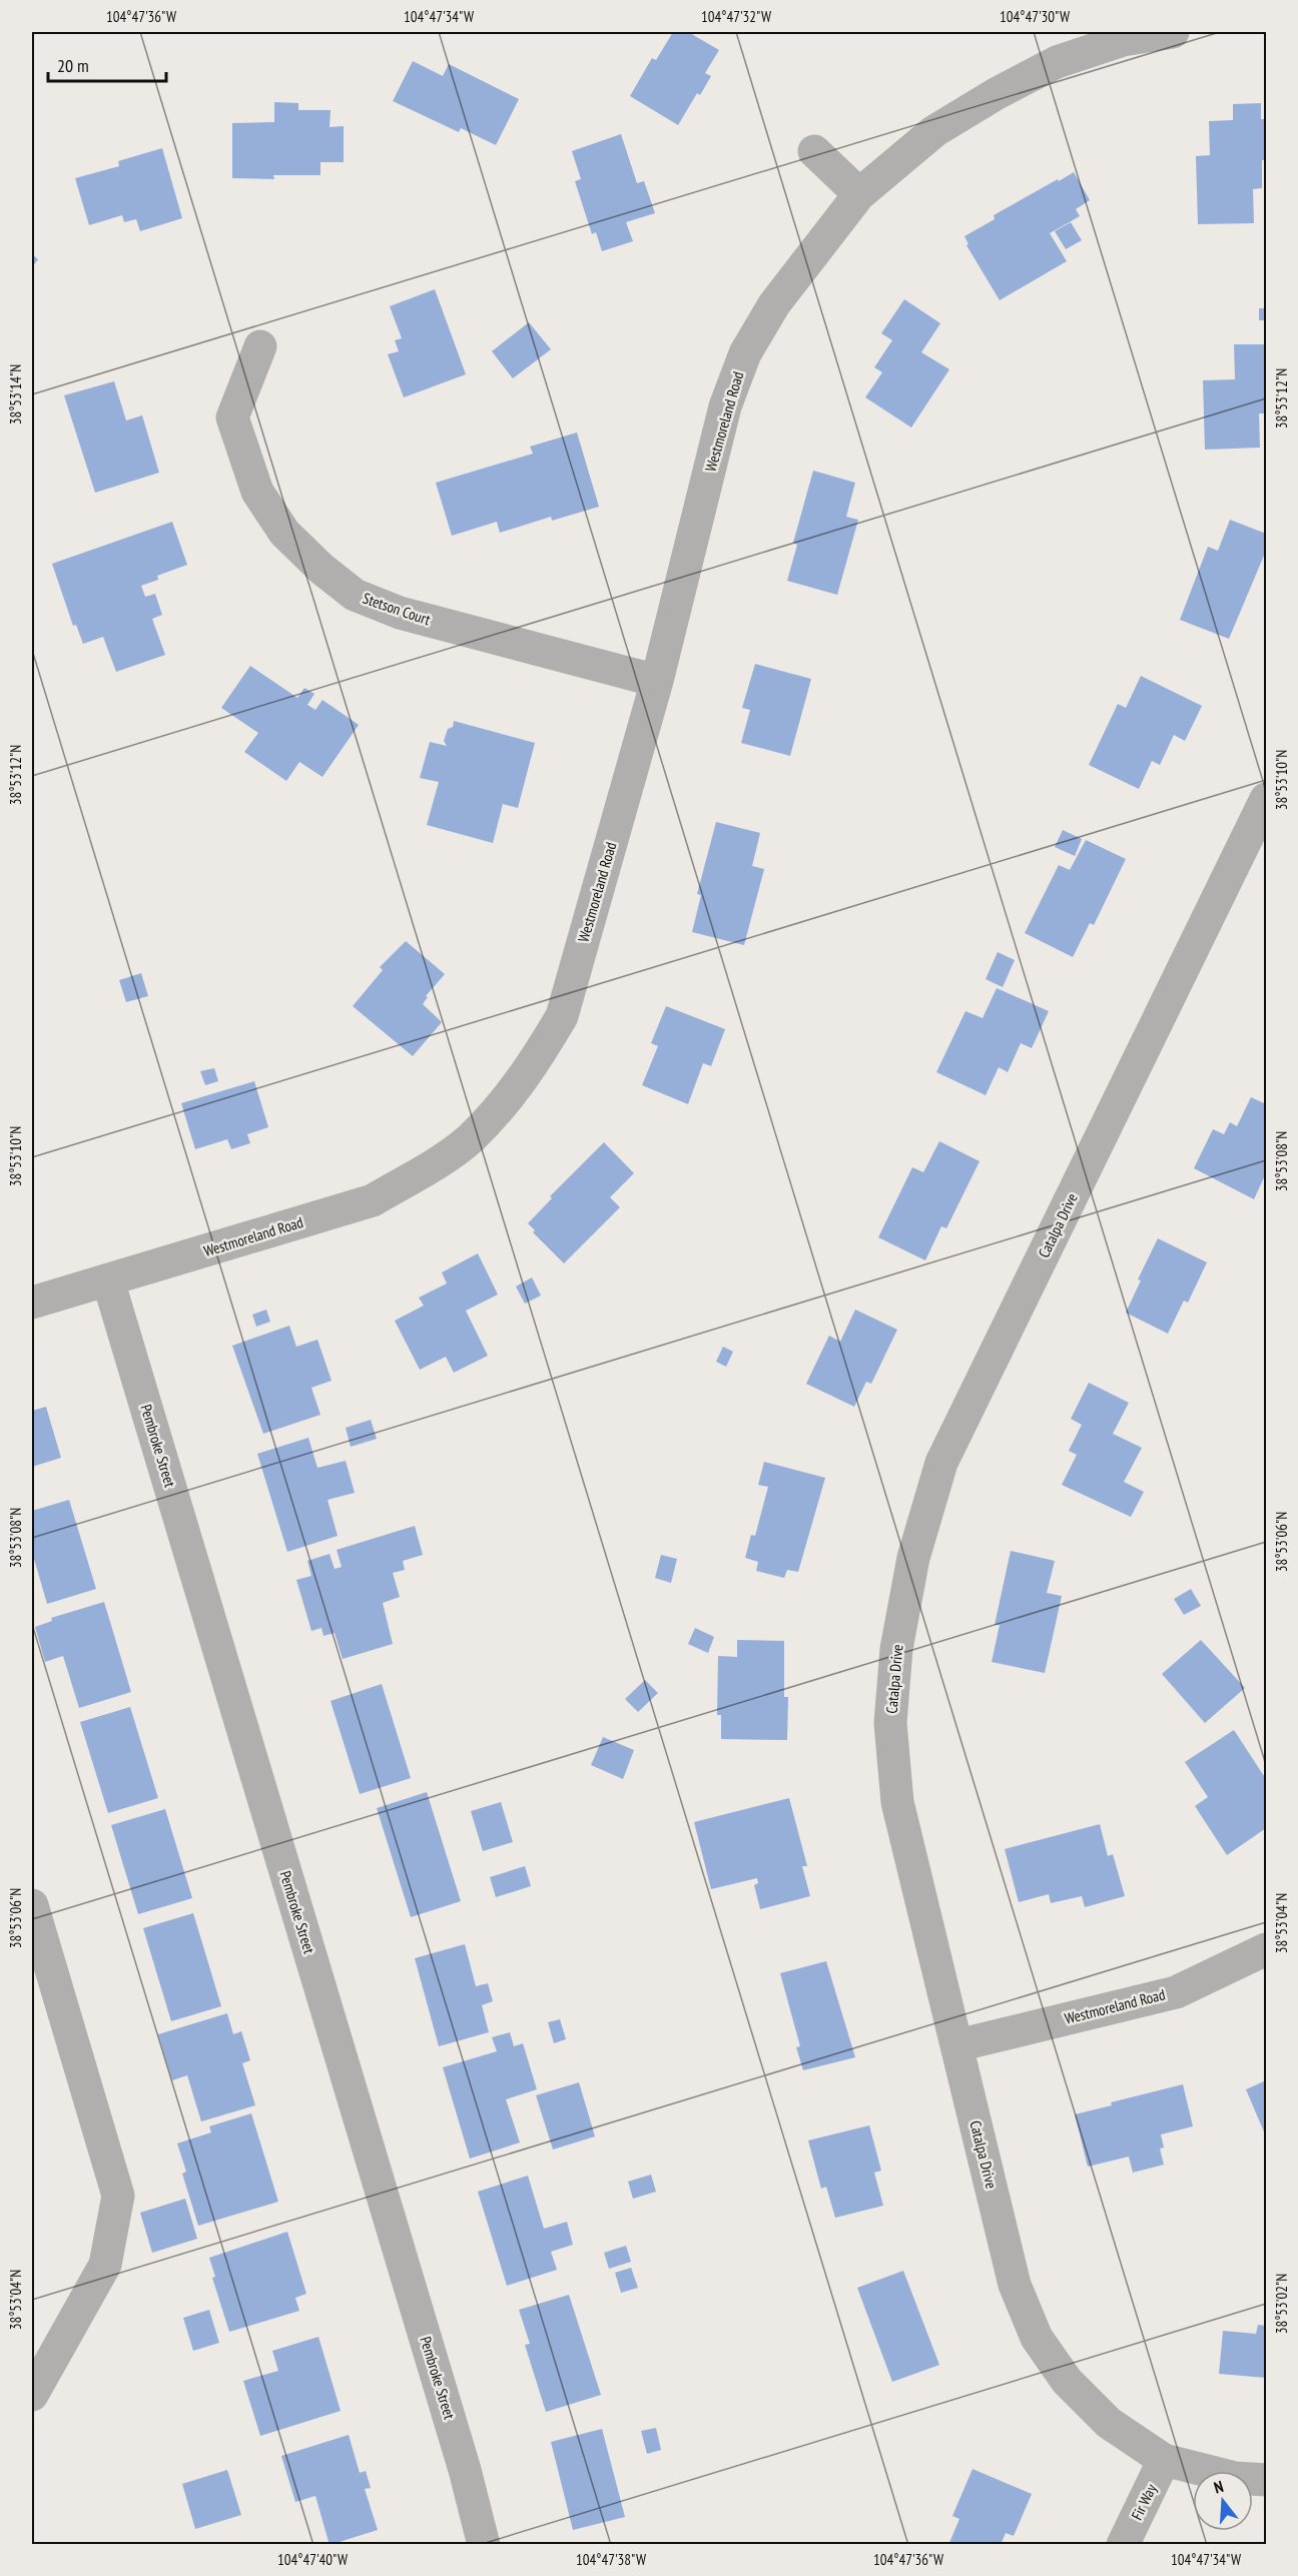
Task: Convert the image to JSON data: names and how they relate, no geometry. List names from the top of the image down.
{
  "streets": {
    "street": [
      "Westmoreland Road",
      "Stetson Court",
      "Catalpa Drive",
      "Pembroke Street",
      "Fir Way"
    ]
  },
  "crossings": [
    ["Westmoreland Road", "Stetson Court"],
    ["Westmoreland Road", "Catalpa Drive"],
    ["Westmoreland Road", "Pembroke Street"],
    ["Catalpa Drive", "Fir Way"]
  ],
  "scale_bar": "20 m",
  "north": "top",
  "coordinates": [
    "104°47'36\"W",
    "104°47'34\"W",
    "104°47'32\"W",
    "104°47'30\"W",
    "38°53'14\"N",
    "38°53'12\"N",
    "38°53'10\"N",
    "38°53'08\"N",
    "38°53'06\"N",
    "38°53'04\"N",
    "38°53'02\"N",
    "104°47'40\"W",
    "104°47'38\"W"
  ]
}
